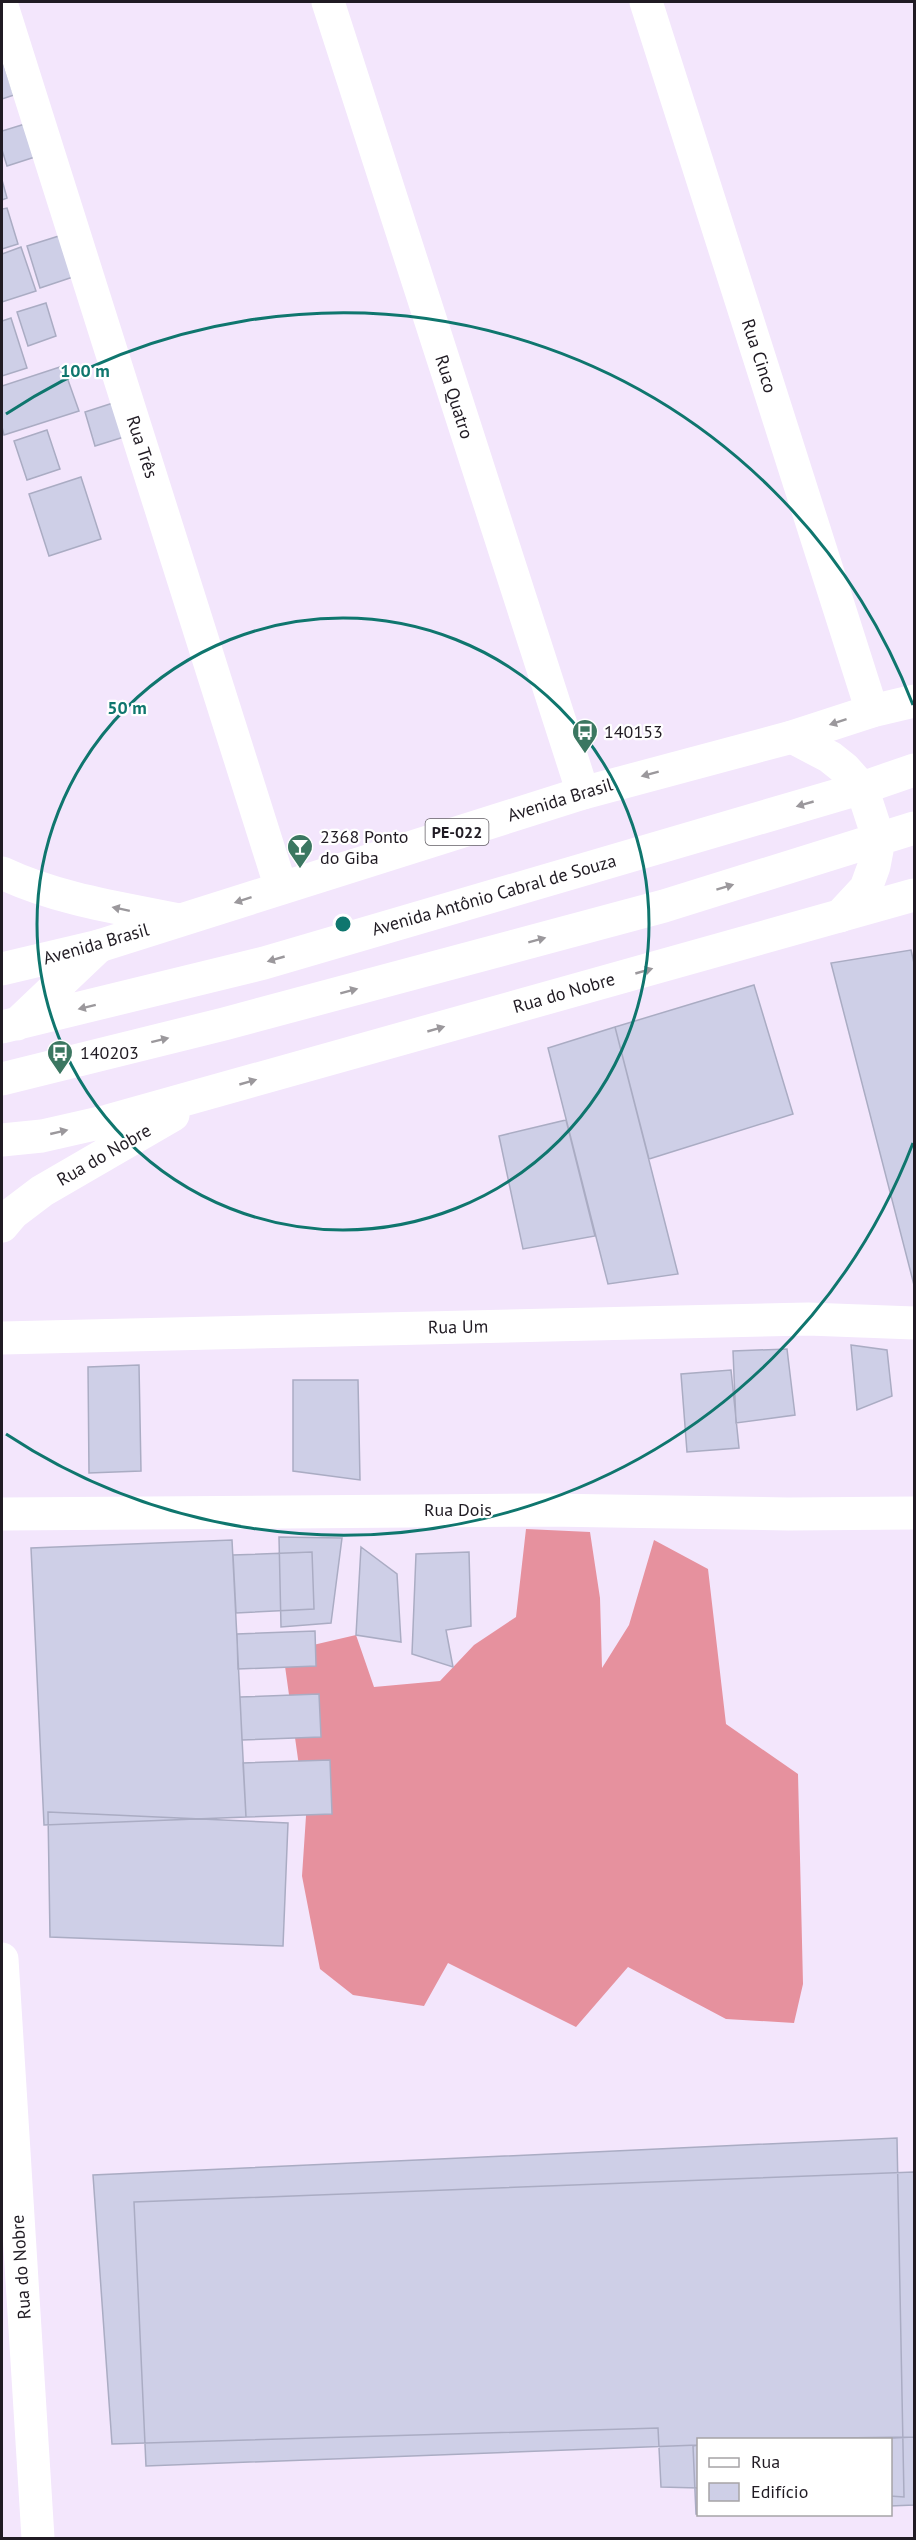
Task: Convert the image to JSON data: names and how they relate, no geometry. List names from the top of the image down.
{
  "streets": {
    "main road": [
      "Rua Cinco",
      "Rua Quatro",
      "Rua Três",
      "Avenida Brasil",
      "PE-022",
      "Avenida Antônio Cabral de Souza",
      "Rua do Nobre",
      "Rua Um",
      "Rua Dois"
    ]
  },
  "crossings": [
    ["Rua Cinco", "Avenida Brasil"],
    ["Rua Quatro", "Avenida Brasil"],
    ["Rua Três", "Avenida Brasil"]
  ],
  "places": {
    "bus stop": ["140153", "140203"],
    "bar": ["2368 Ponto do Giba"]
  },
  "legend": ["Rua", "Edifício"],
  "rings": ["100 m", "50 m"]
}
